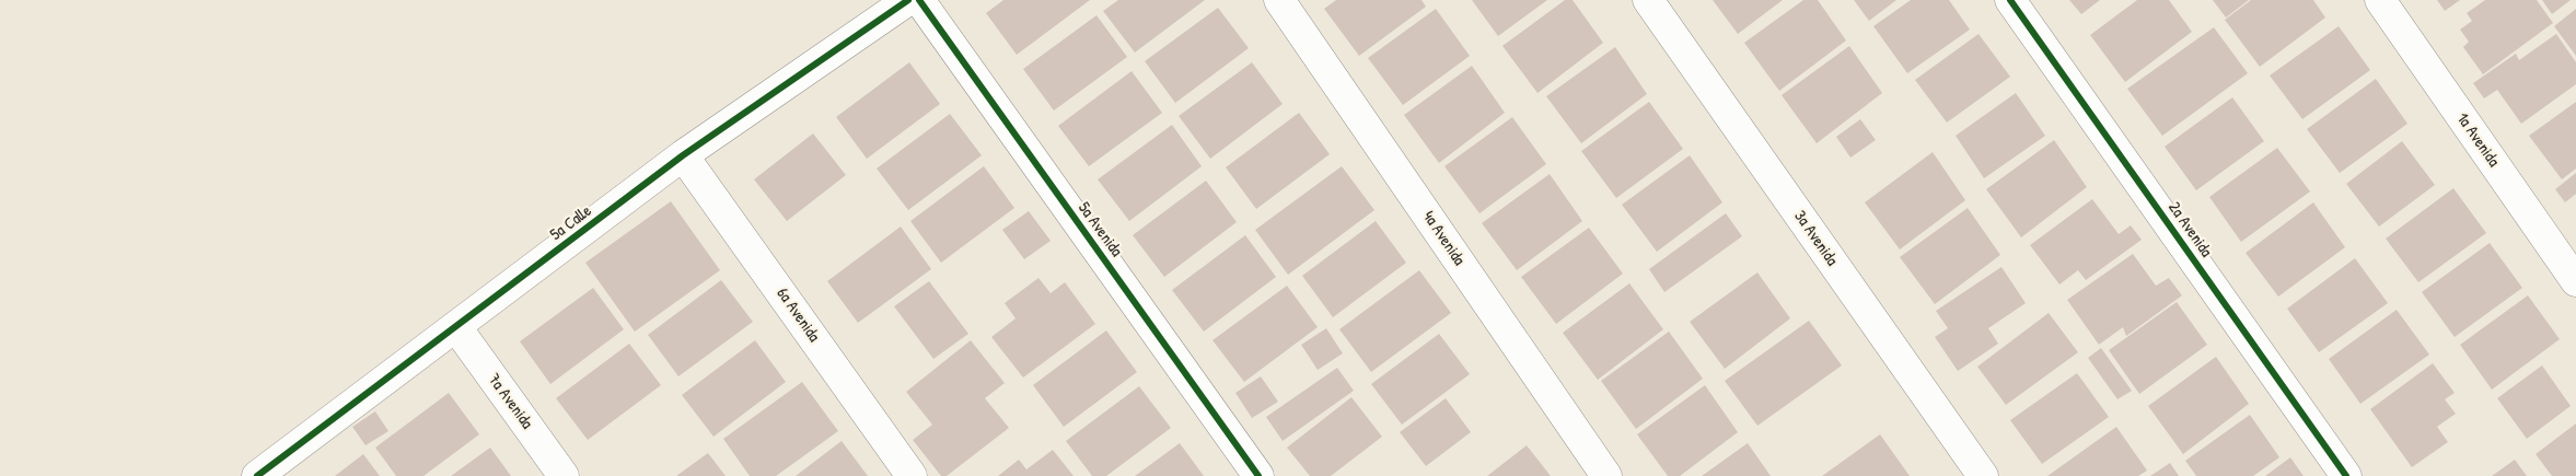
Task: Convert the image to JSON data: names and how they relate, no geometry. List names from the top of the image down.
{
  "streets": {
    "street": [
      "1a Avenida",
      "5a Calle",
      "5a Avenida",
      "2a Avenida",
      "4a Avenida",
      "3a Avenida",
      "6a Avenida",
      "7a Avenida"
    ]
  },
  "crossings": [
    ["5a Calle", "6a Avenida"],
    ["5a Calle", "7a Avenida"]
  ]
}
